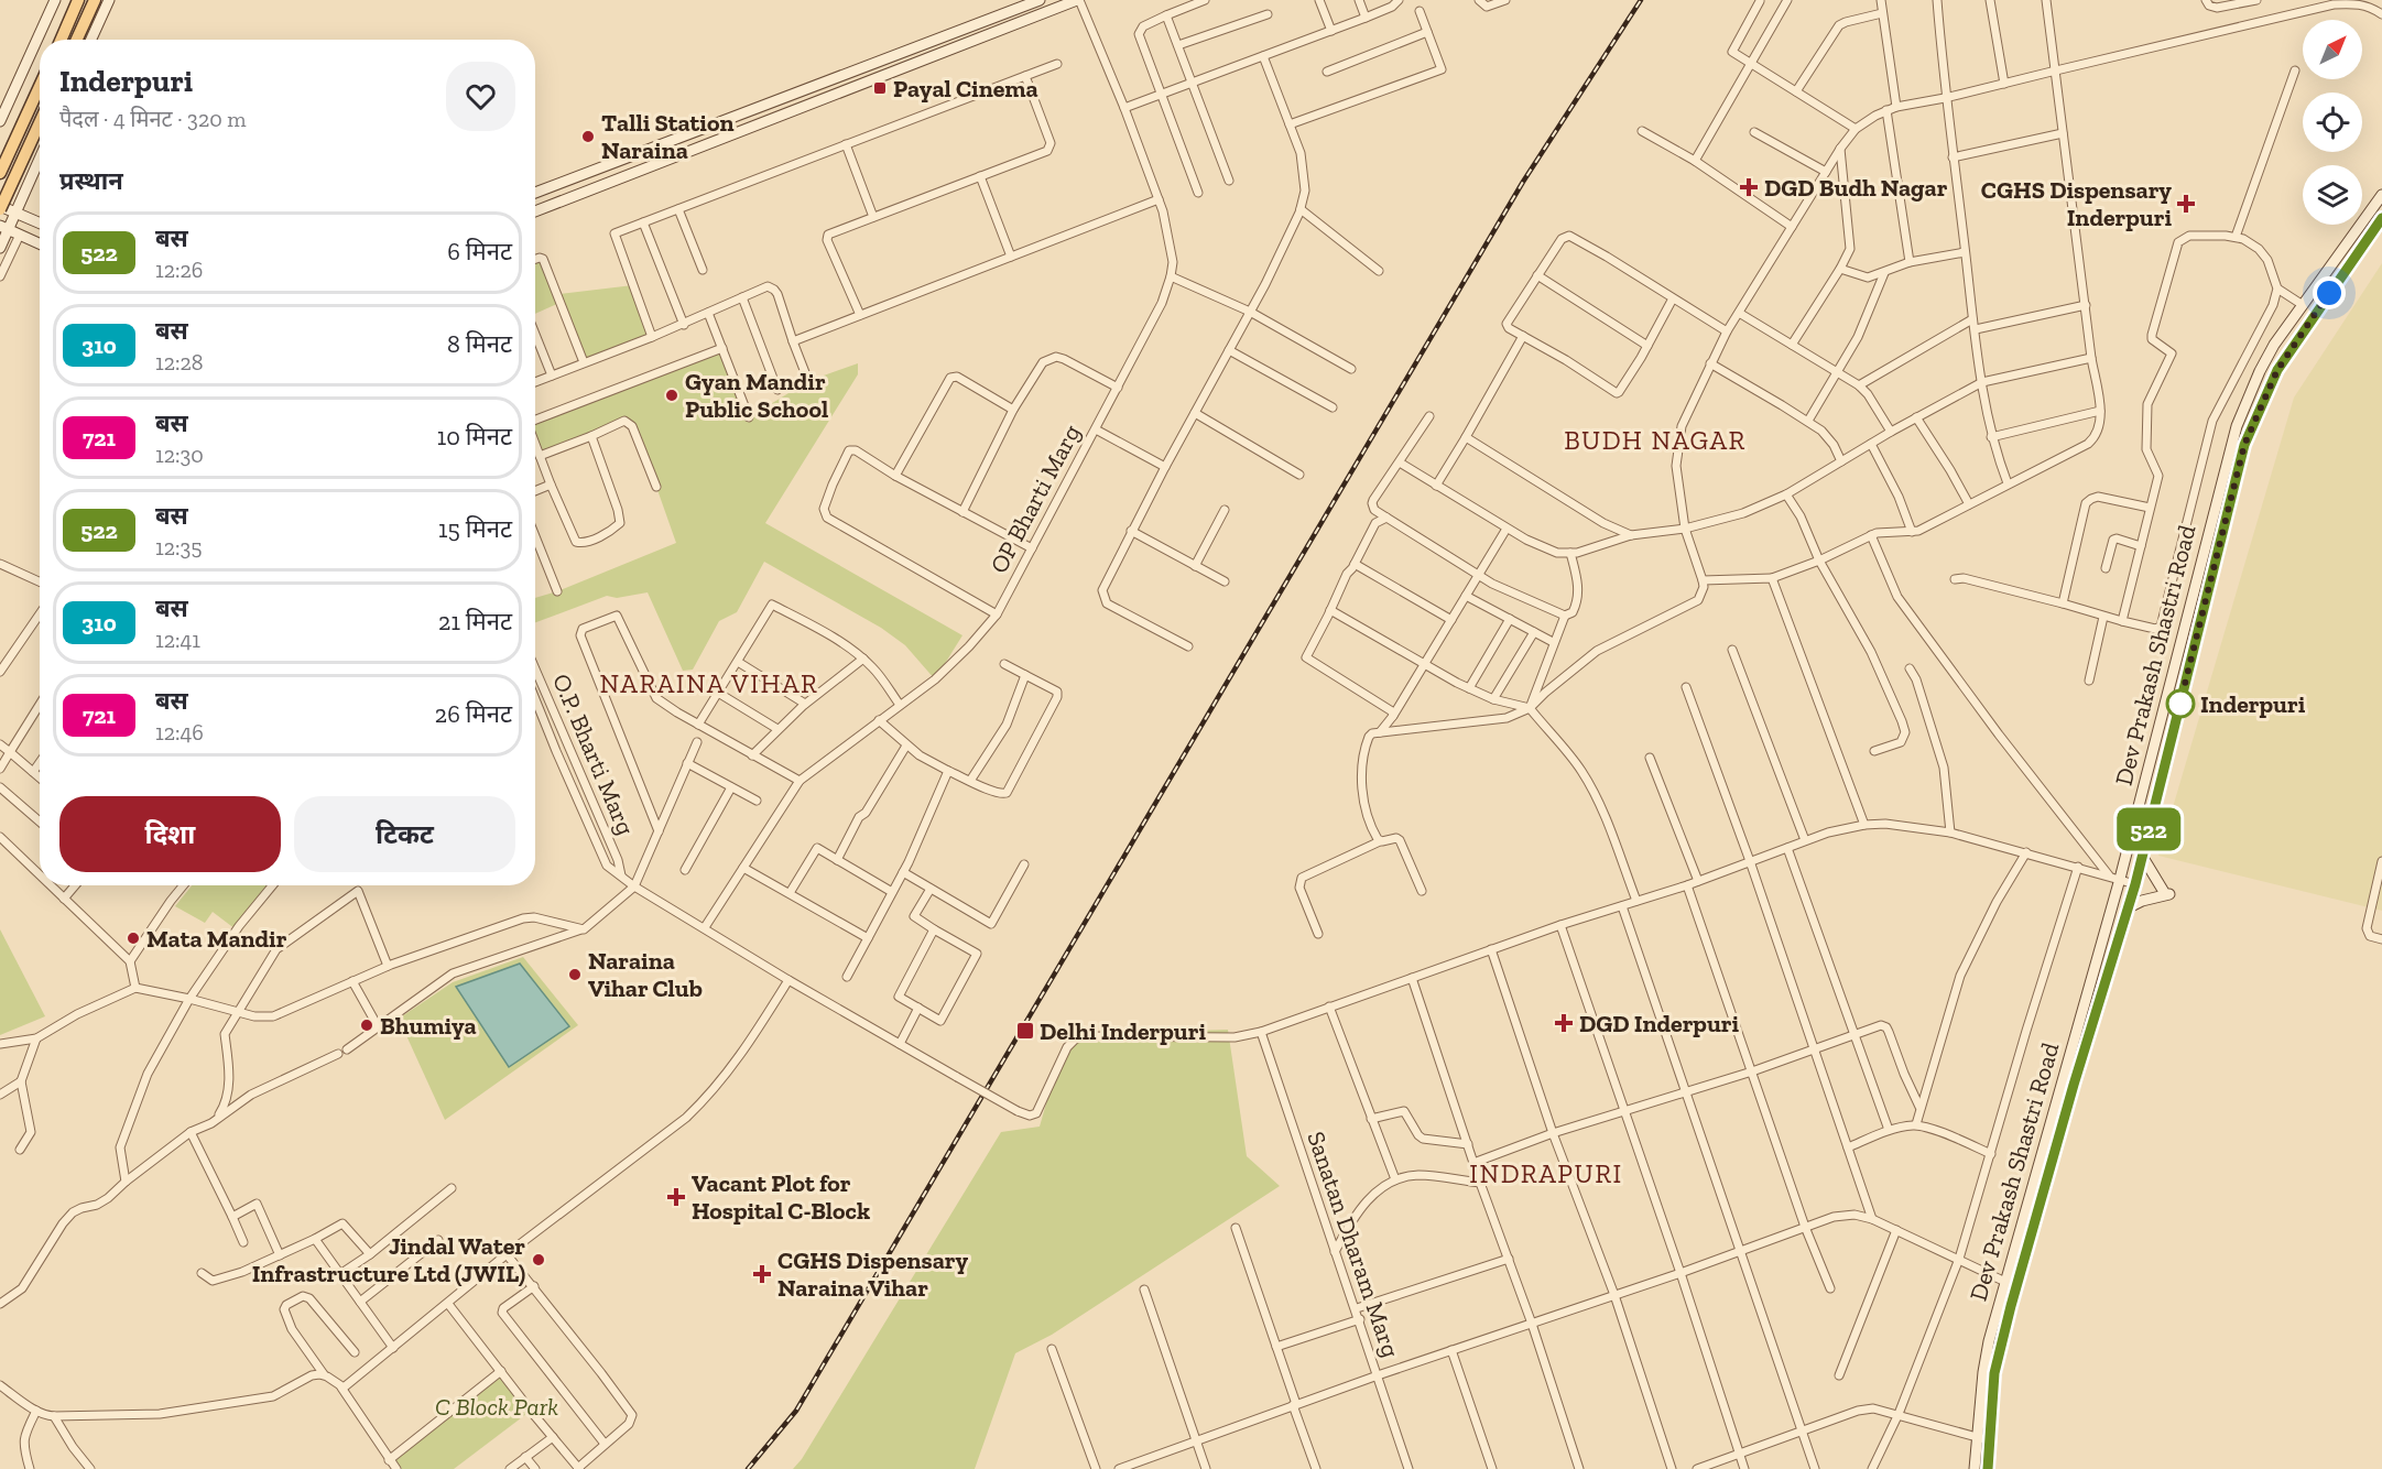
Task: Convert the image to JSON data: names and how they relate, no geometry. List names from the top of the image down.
{
  "streets": {
    "street": [
      "OP Bharti Marg",
      "Dev Prakash Shastri Road",
      "O.P. Bharti Marg",
      "Sanatan Dharam Marg"
    ]
  },
  "crossings": [
    ["OP Bharti Marg", "O.P. Bharti Marg"],
    ["O.P. Bharti Marg", "Sanatan Dharam Marg"]
  ],
  "districts": ["BUDH NAGAR", "NARAINA VIHAR", "INDRAPURI"],
  "parks": ["C Block Park"],
  "places": {
    "transit": ["Payal Cinema", "Delhi Inderpuri"],
    "other": [
      "Talli Station Naraina",
      "Gyan Mandir Public School",
      "Inderpuri",
      "Mata Mandir",
      "Naraina Vihar Club",
      "Bhumiya",
      "Jindal Water Infrastructure Ltd (JWIL)"
    ],
    "health": [
      "DGD Budh Nagar",
      "CGHS Dispensary Inderpuri",
      "DGD Inderpuri",
      "Vacant Plot for Hospital C-Block",
      "CGHS Dispensary Naraina Vihar"
    ]
  },
  "lines": ["bus line 522"],
  "north": "top right",
  "page": {
    "on_map": "522",
    "heading": [
      ["Inderpuri", "पैदल · 4 मिनट · 320 m"],
      "प्रस्थान"
    ],
    "list": [
      {
        "mark": "522",
        "name": "बस",
        "note": "12:26",
        "value": "6 मिनट"
      },
      {
        "mark": "310",
        "name": "बस",
        "note": "12:28",
        "value": "8 मिनट"
      },
      {
        "mark": "721",
        "name": "बस",
        "note": "12:30",
        "value": "10 मिनट"
      },
      {
        "mark": "522",
        "name": "बस",
        "note": "12:35",
        "value": "15 मिनट"
      },
      {
        "mark": "310",
        "name": "बस",
        "note": "12:41",
        "value": "21 मिनट"
      },
      {
        "mark": "721",
        "name": "बस",
        "note": "12:46",
        "value": "26 मिनट"
      }
    ],
    "buttons": ["दिशा", "टिकट"]
  }
}
